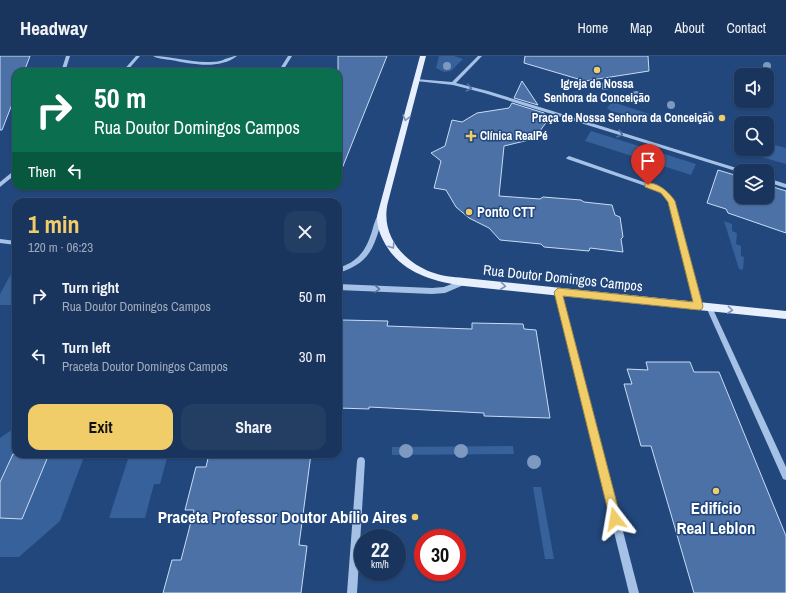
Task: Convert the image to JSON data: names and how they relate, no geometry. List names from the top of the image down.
{
  "streets": {
    "main road": ["Rua Doutor Domingos Campos"]
  },
  "one_way": ["Rua Doutor Domingos Campos"],
  "places": {
    "other": [
      "Igreja de Nossa Senhora da Conceição",
      "Praça de Nossa Senhora da Conceição",
      "Ponto CTT",
      "Edifício Real Leblon",
      "Praceta Professor Doutor Abílio Aires"
    ],
    "health": ["Clínica RealPé"]
  },
  "page": {
    "header": "Headway",
    "nav": [
      "Home",
      "Map",
      "About",
      "Contact"
    ],
    "turn": ["50 m", "Rua Doutor Domingos Campos"],
    "then": "Then",
    "heading": ["1 min", "120 m · 06:23"],
    "list": [
      {
        "name": "Turn right",
        "note": "Rua Doutor Domingos Campos",
        "value": "50 m"
      },
      {
        "name": "Turn left",
        "note": "Praceta Doutor Domingos Campos",
        "value": "30 m"
      }
    ],
    "buttons": ["Exit", "Share"],
    "speed": "22 km/h",
    "limit": "30"
  }
}
